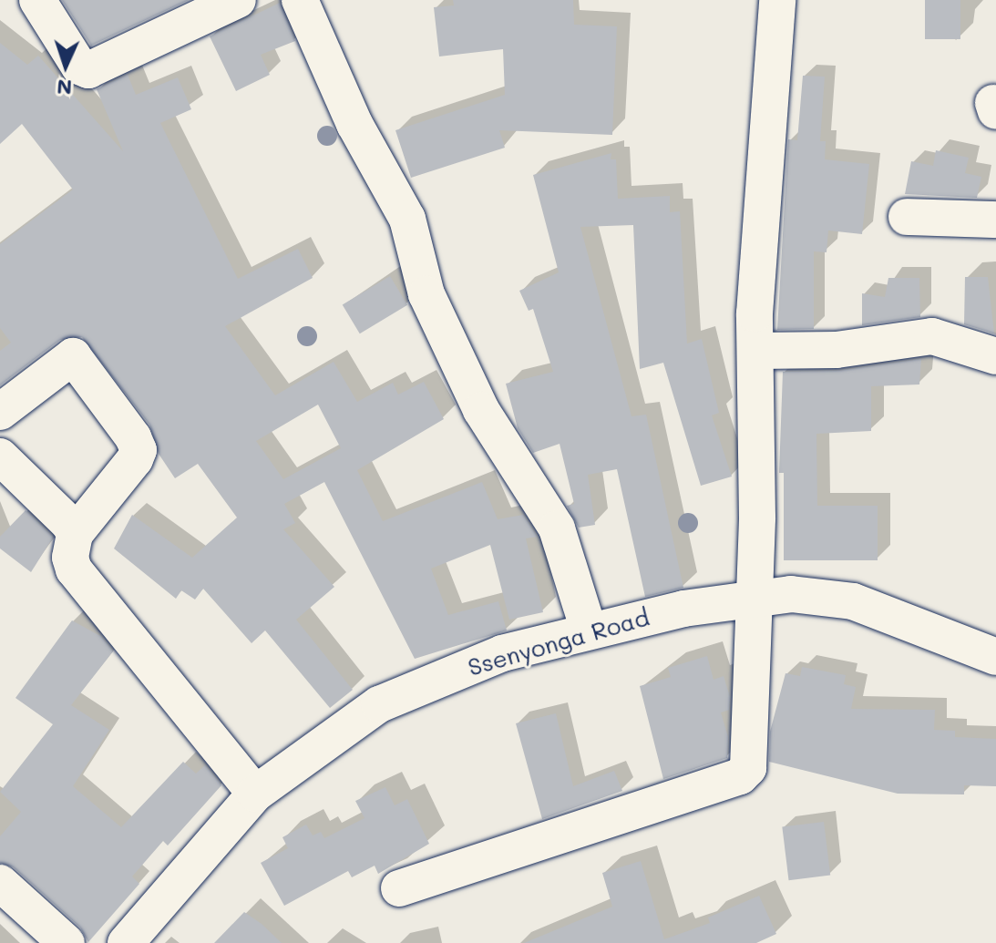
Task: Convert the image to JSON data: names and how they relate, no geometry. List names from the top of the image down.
{
  "streets": {
    "street": ["Ssenyonga Road"]
  },
  "north": "bottom"
}
